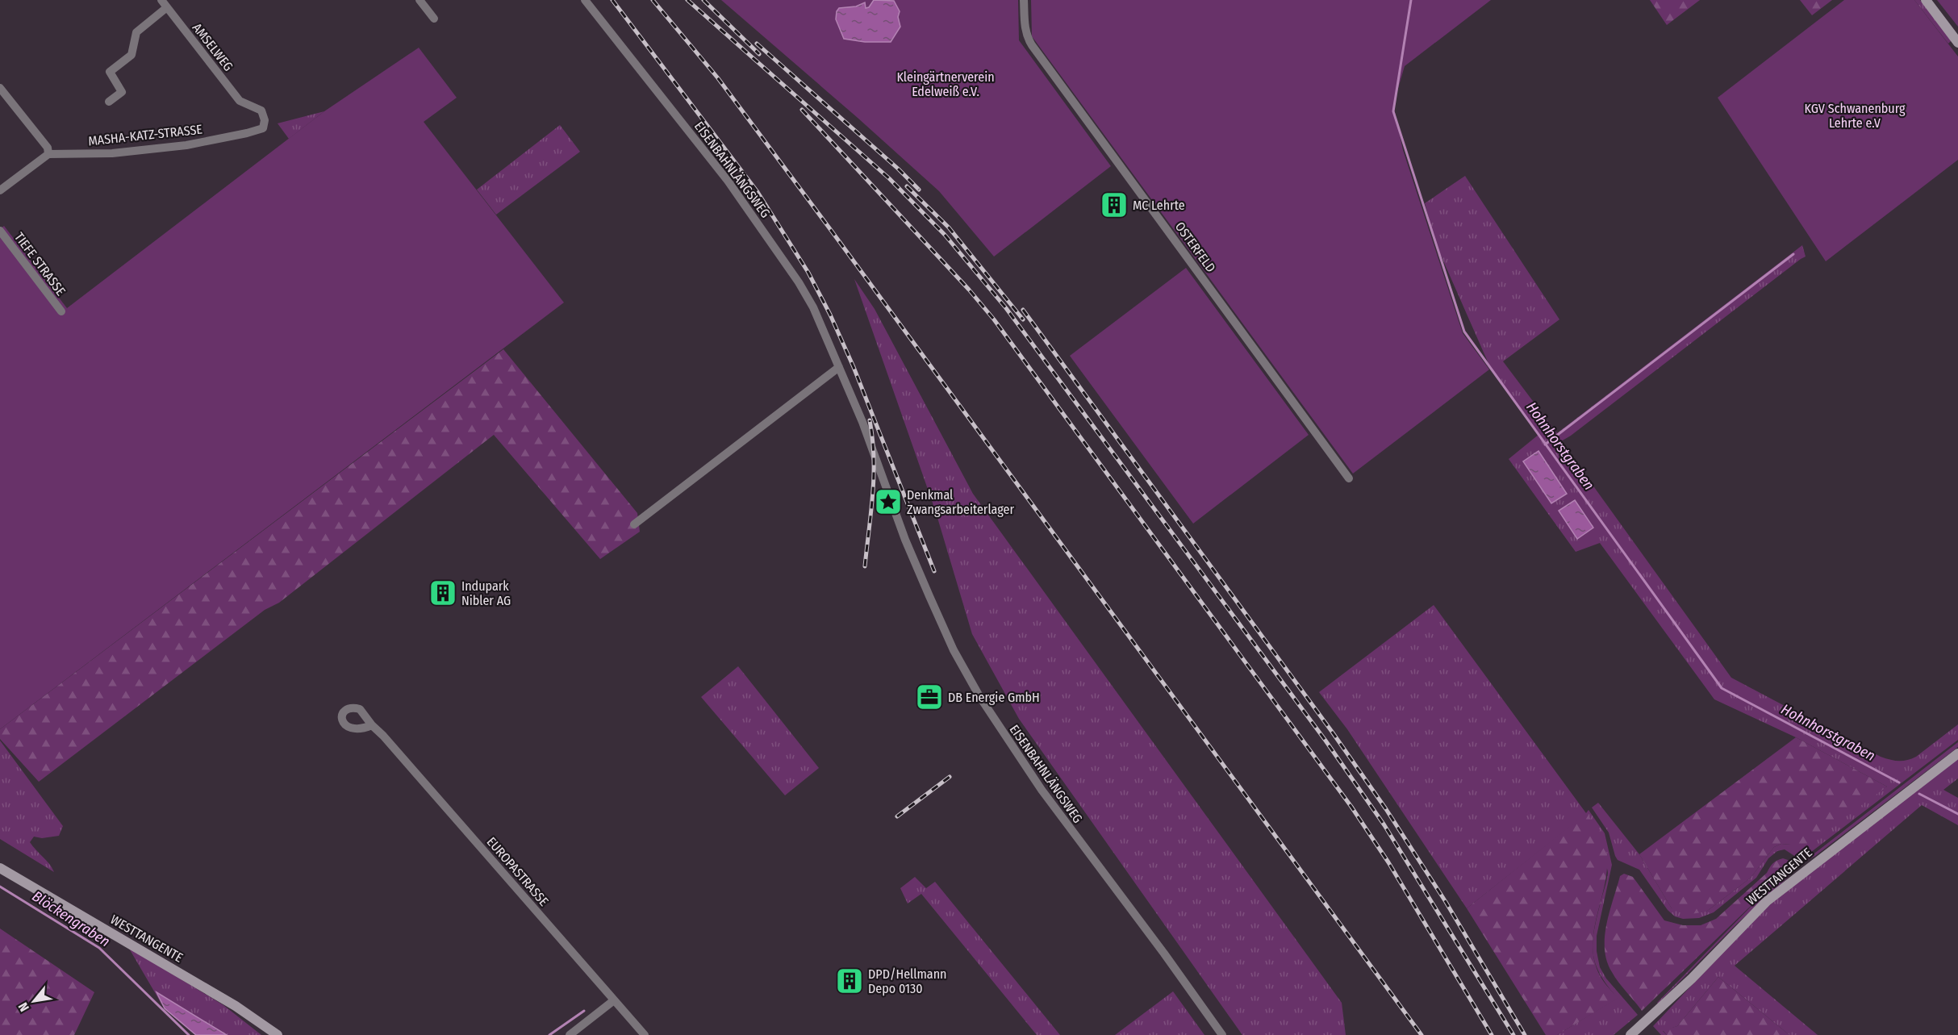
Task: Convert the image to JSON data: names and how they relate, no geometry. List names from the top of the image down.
{
  "streets": {
    "main road": ["WESTTANGENTE"],
    "street": [
      "AMSELWEG",
      "MASHA-KATZ-STRASSE",
      "EISENBAHNLÄNGSWEG",
      "OSTERFELD",
      "TIEFE STRASSE",
      "EUROPASTRASSE"
    ]
  },
  "crossings": [
    ["AMSELWEG", "MASHA-KATZ-STRASSE"]
  ],
  "water": ["Hohnhorstgraben", "Blöckengraben"],
  "parks": ["Kleingärtnerverein Edelweiß e.V.", "KGV Schwanenburg Lehrte e.V"],
  "places": {
    "building": ["MC Lehrte", "Indupark Nibler AG", "DPD/Hellmann Depo 0130"],
    "place": ["Denkmal Zwangsarbeiterlager"],
    "office": ["DB Energie GmbH"]
  },
  "north": "bottom left"
}
